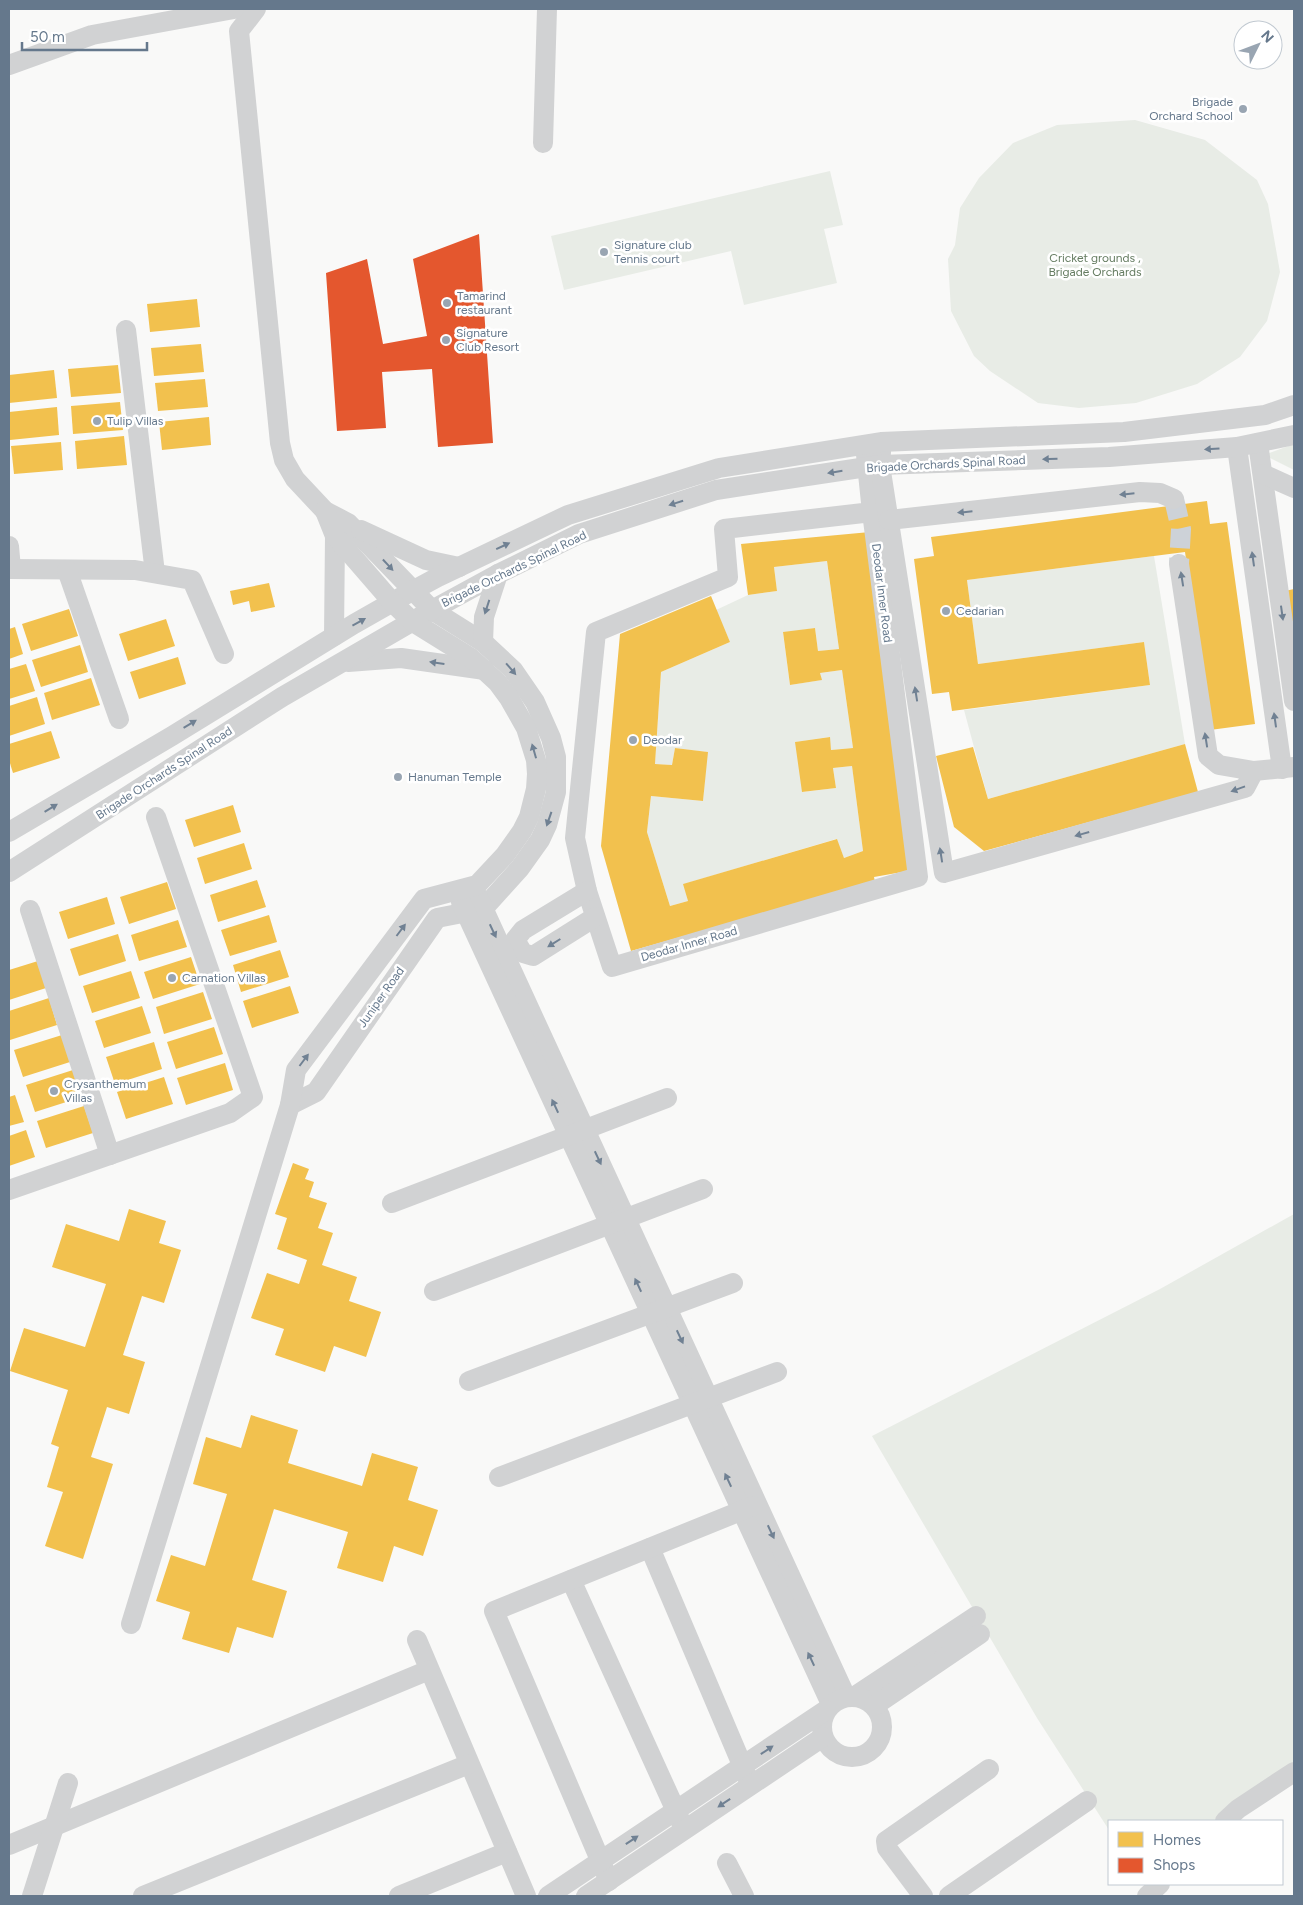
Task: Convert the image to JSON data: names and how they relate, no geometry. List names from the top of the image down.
{
  "streets": {
    "street": ["Brigade Orchards Spinal Road", "Deodar Inner Road", "Juniper Road"]
  },
  "parks": ["Cricket grounds , Brigade Orchards"],
  "places": [
    "Brigade Orchard School",
    "Signature club Tennis court",
    "Tamarind restaurant",
    "Signature Club Resort",
    "Tulip Villas",
    "Cedarian",
    "Deodar",
    "Hanuman Temple",
    "Carnation Villas",
    "Crysanthemum Villas"
  ],
  "legend": ["Homes", "Shops"],
  "scale_bar": "50 m",
  "north": "top right"
}
